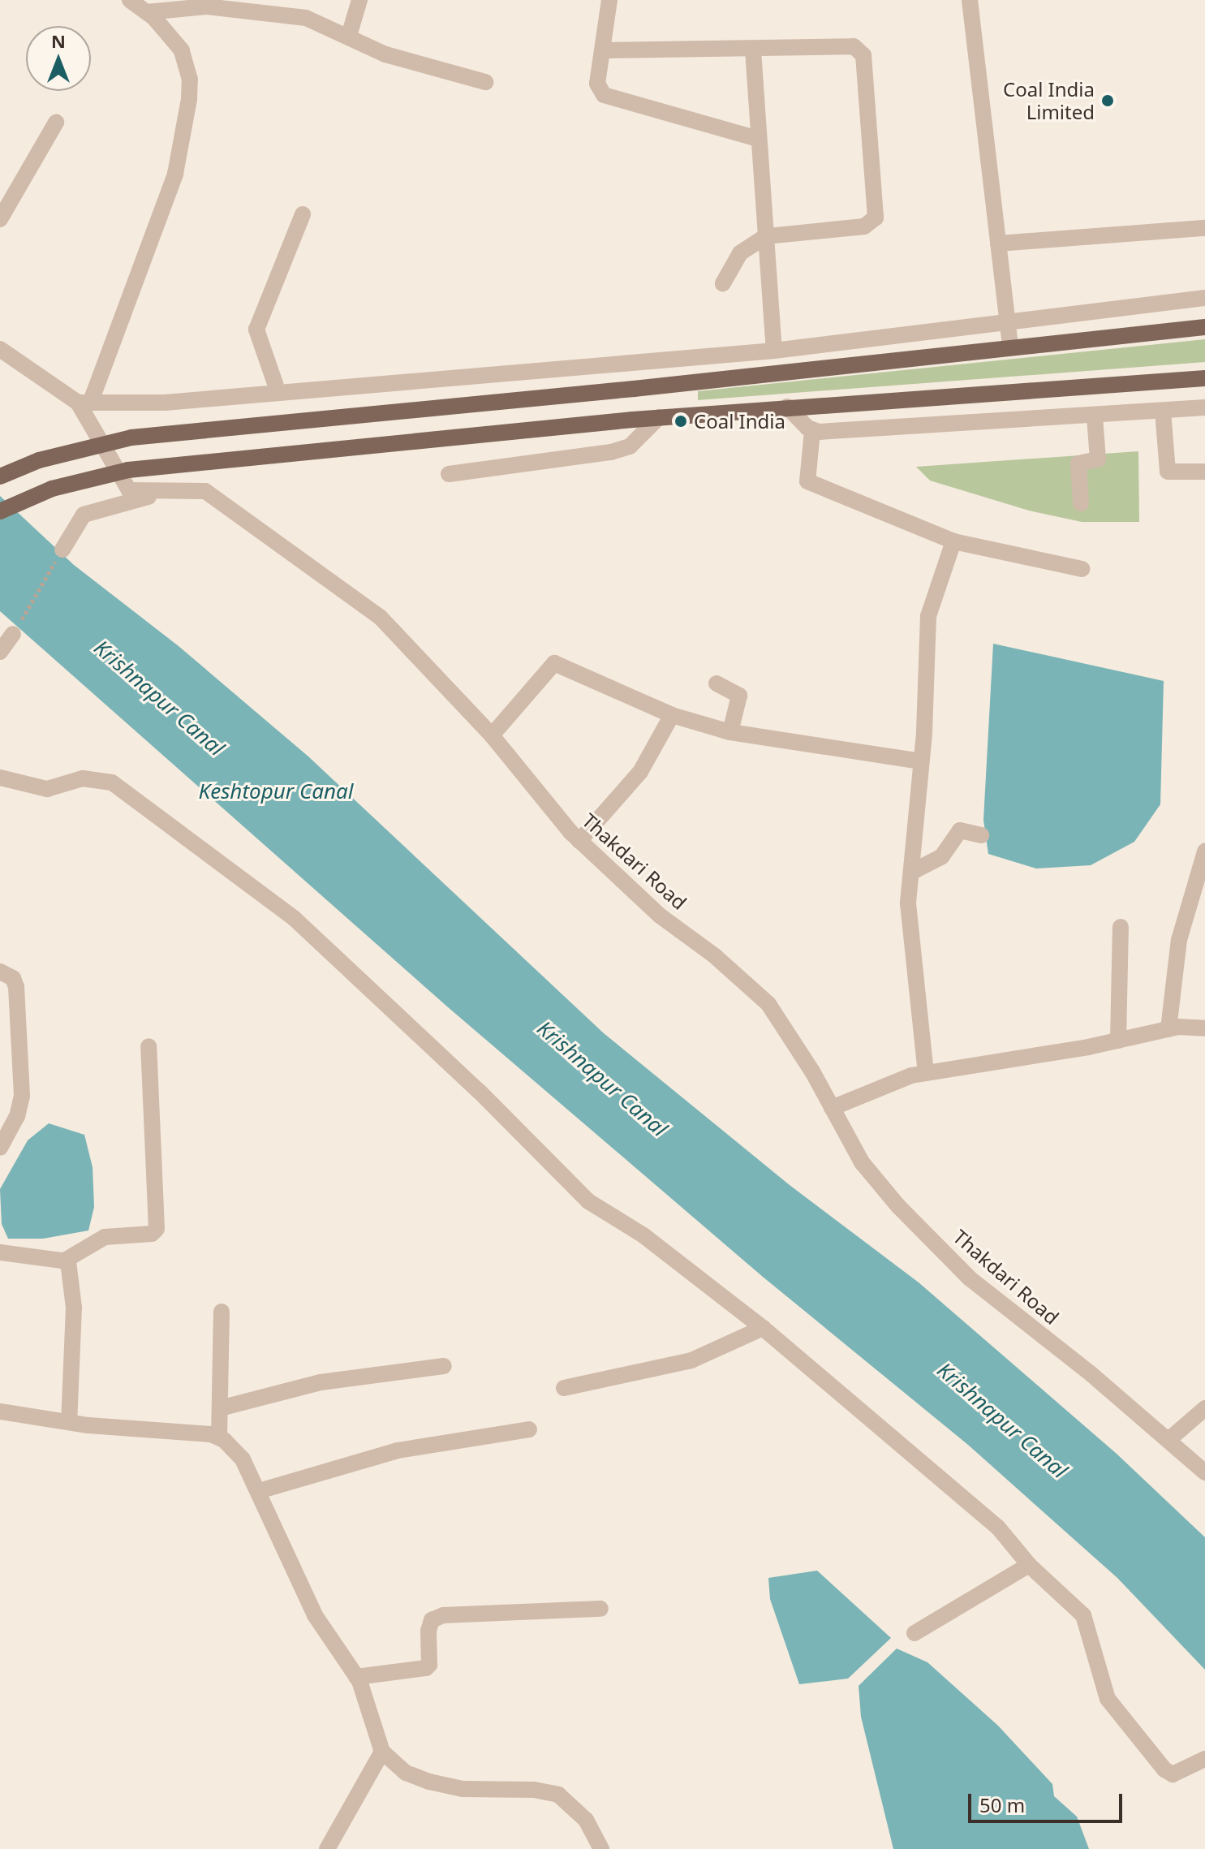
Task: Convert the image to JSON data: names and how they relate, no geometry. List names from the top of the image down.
{
  "streets": {
    "street": ["Thakdari Road"]
  },
  "water": ["Krishnapur Canal", "Keshtopur Canal"],
  "places": ["Coal India Limited", "Coal India"],
  "scale_bar": "50 m",
  "north": "top"
}
